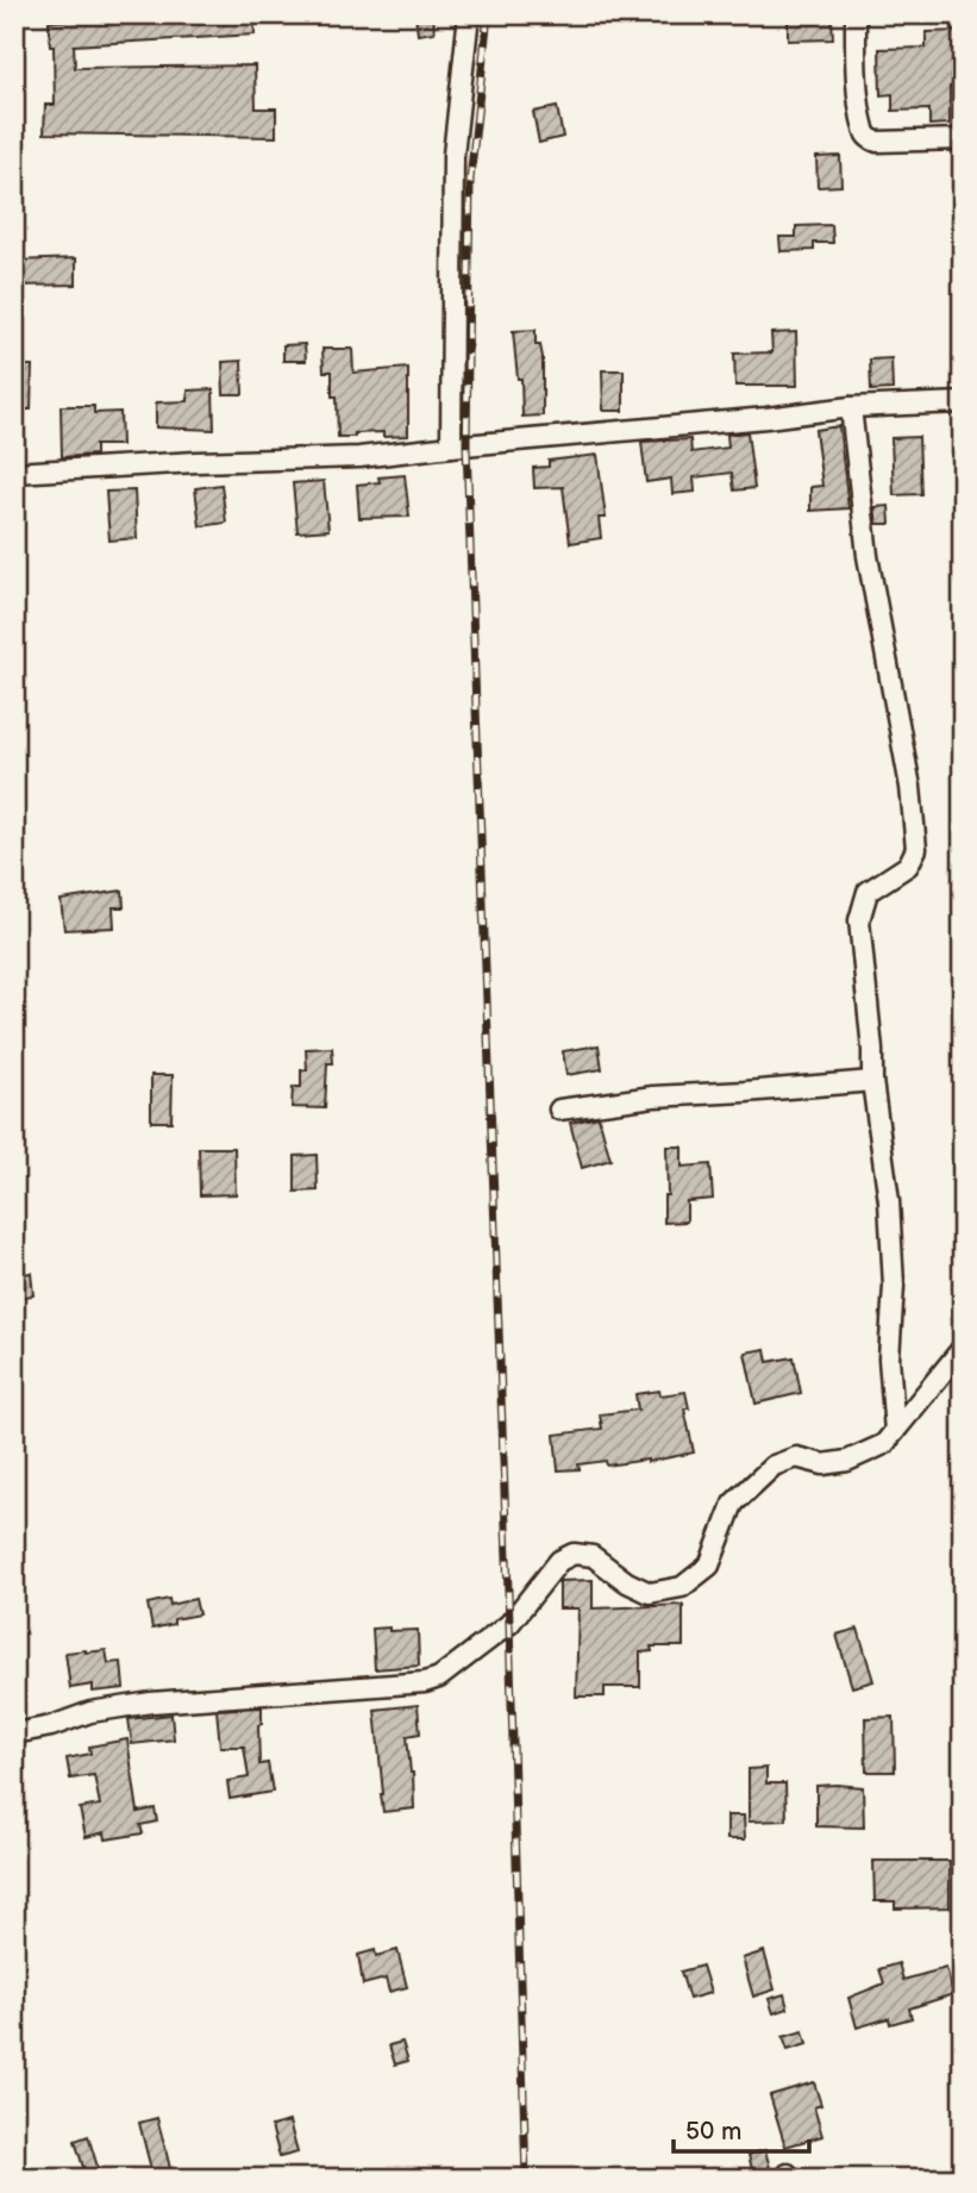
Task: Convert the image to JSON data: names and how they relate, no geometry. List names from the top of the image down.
{
  "scale_bar": "50 m"
}
